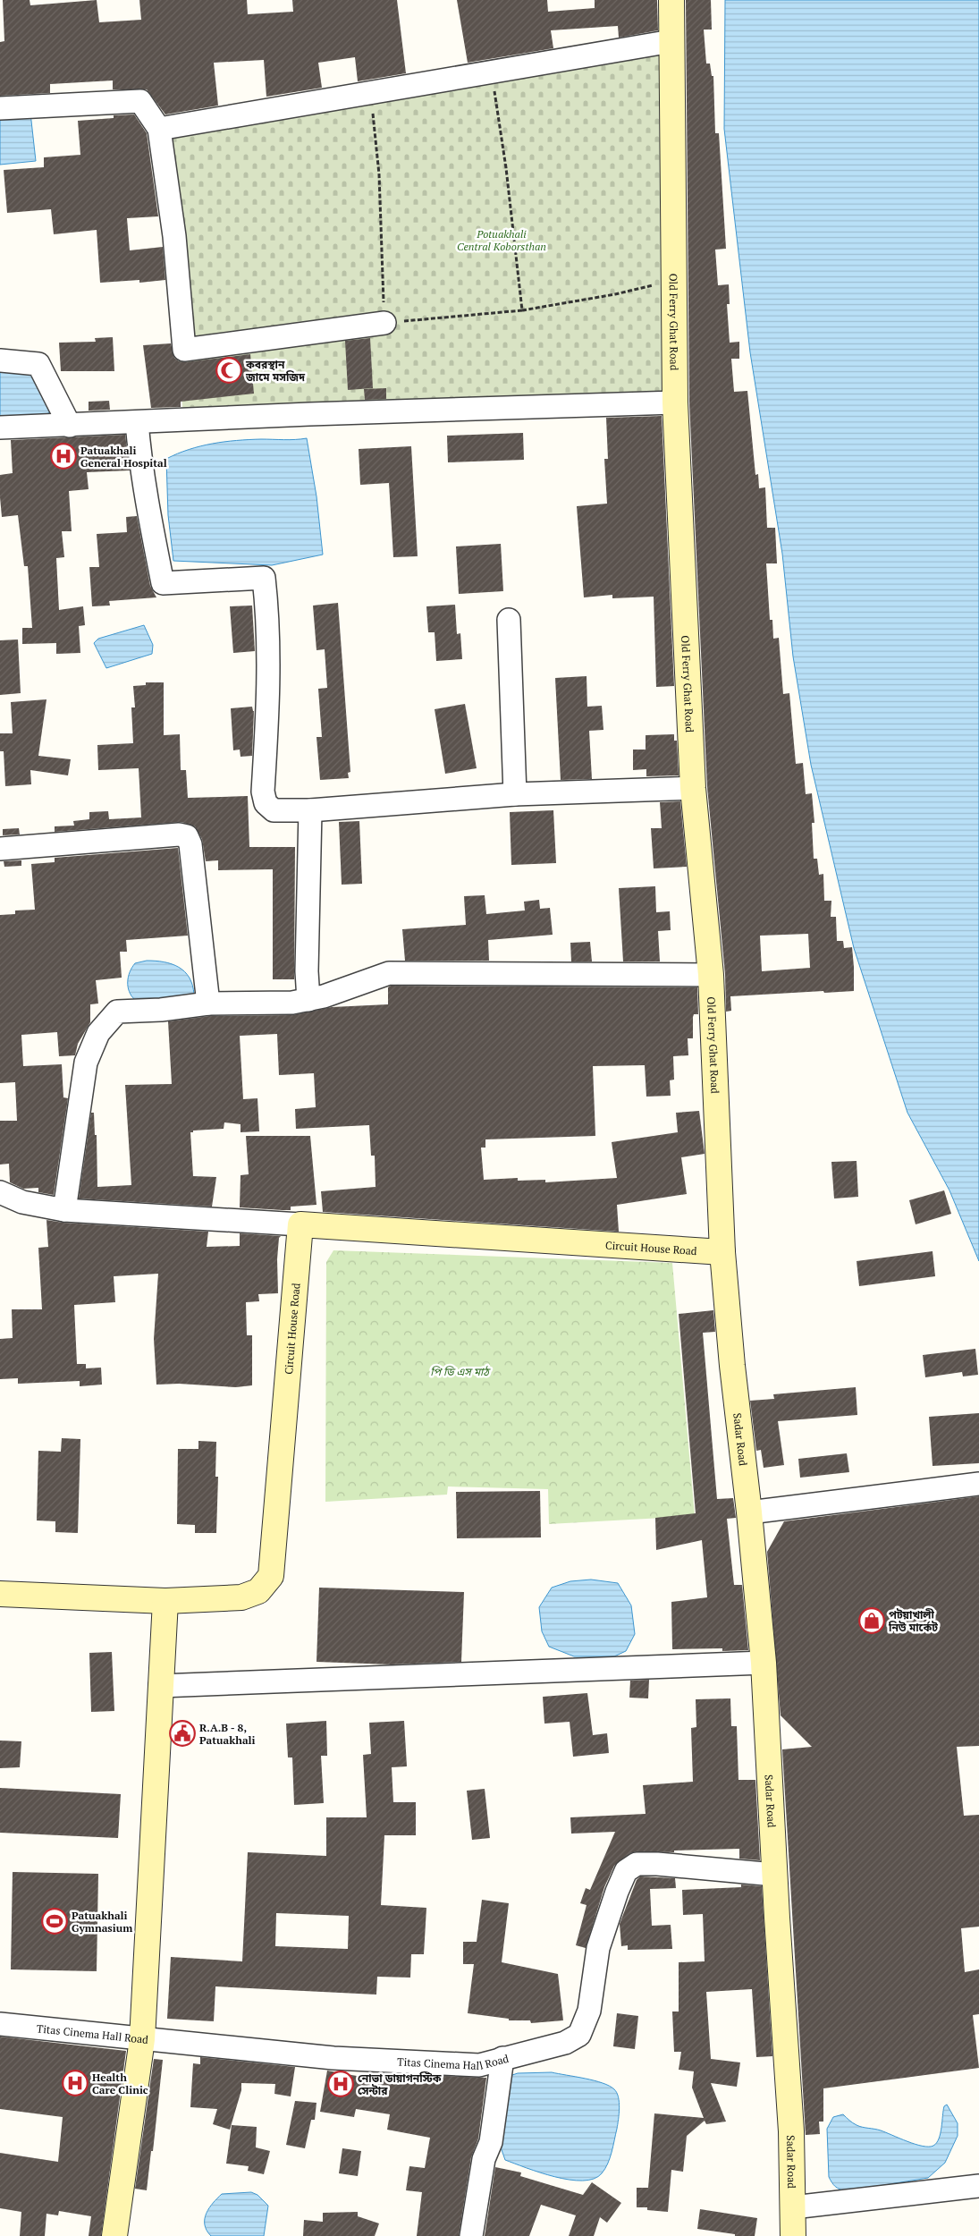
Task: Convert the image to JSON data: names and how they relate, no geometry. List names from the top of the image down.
{
  "streets": {
    "street": [
      "Old Ferry Ghat Road",
      "Circuit House Road",
      "Sadar Road",
      "Titas Cinema Hall Road"
    ]
  },
  "crossings": [
    ["Old Ferry Ghat Road", "Circuit House Road"],
    ["Old Ferry Ghat Road", "Sadar Road"],
    ["Sadar Road", "Titas Cinema Hall Road"]
  ],
  "parks": ["Potuakhali Central Koborsthan", "পি ডি এস মাঠ"],
  "places": {
    "mosque": ["কবরস্থান জামে মসজিদ"],
    "hospital": ["Patuakhali General Hospital", "Health Care Clinic", "নোভা ডায়াগনস্টিক সেন্টার"],
    "shop": ["পটুয়াখালী নিউ মার্কেট"],
    "public building": ["R.A.B - 8, Patuakhali"],
    "sports": ["Patuakhali Gymnasium"]
  }
}
